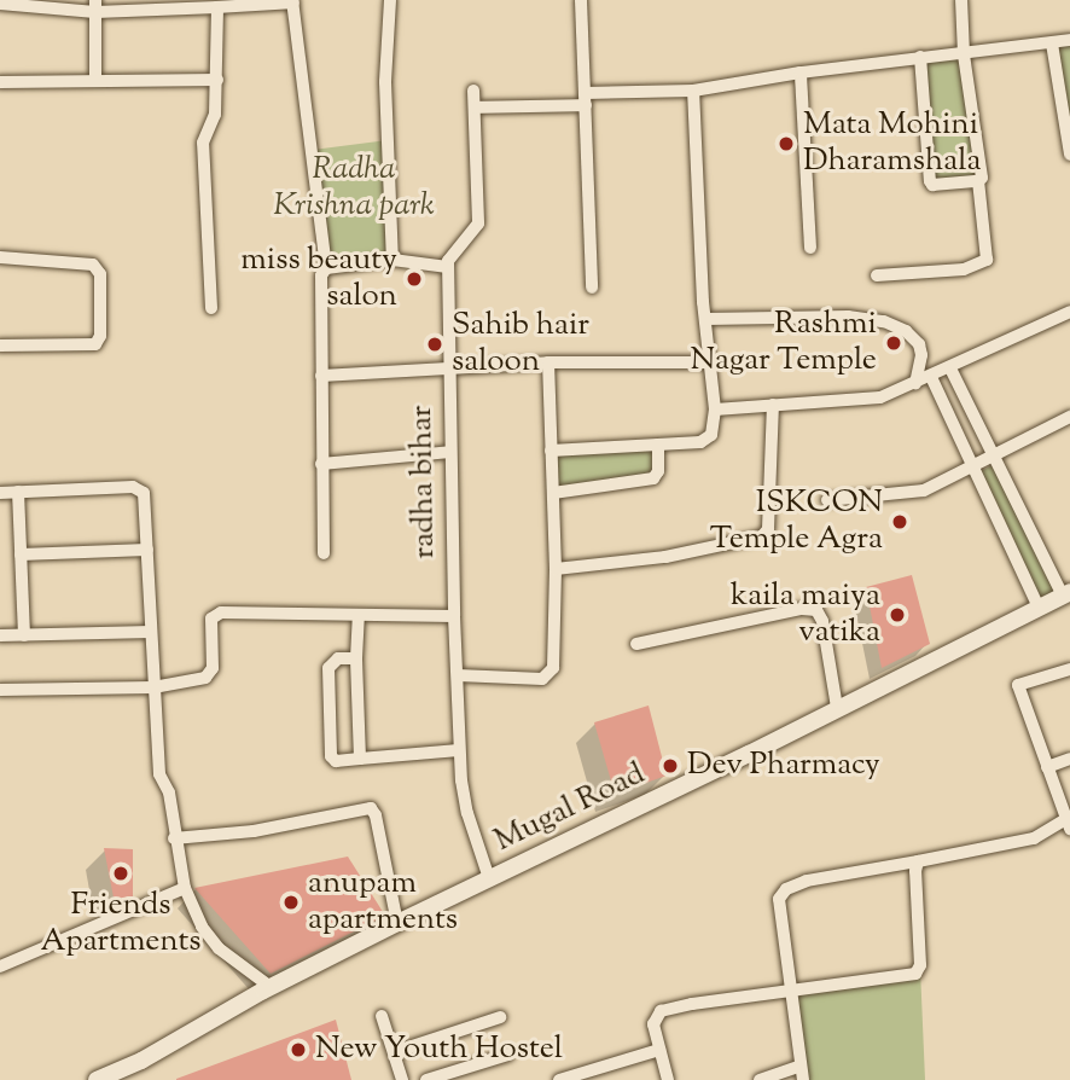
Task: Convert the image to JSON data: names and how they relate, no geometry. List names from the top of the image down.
{
  "streets": {
    "street": ["radha bihar", "Mugal Road"]
  },
  "crossings": [
    ["radha bihar", "Mugal Road"]
  ],
  "parks": ["Radha Krishna park"],
  "places": [
    "Mata Mohini Dharamshala",
    "miss beauty salon",
    "Rashmi Nagar Temple",
    "Sahib hair saloon",
    "ISKCON Temple Agra",
    "kaila maiya vatika",
    "Dev Pharmacy",
    "Friends Apartments",
    "anupam apartments",
    "New Youth Hostel"
  ]
}
